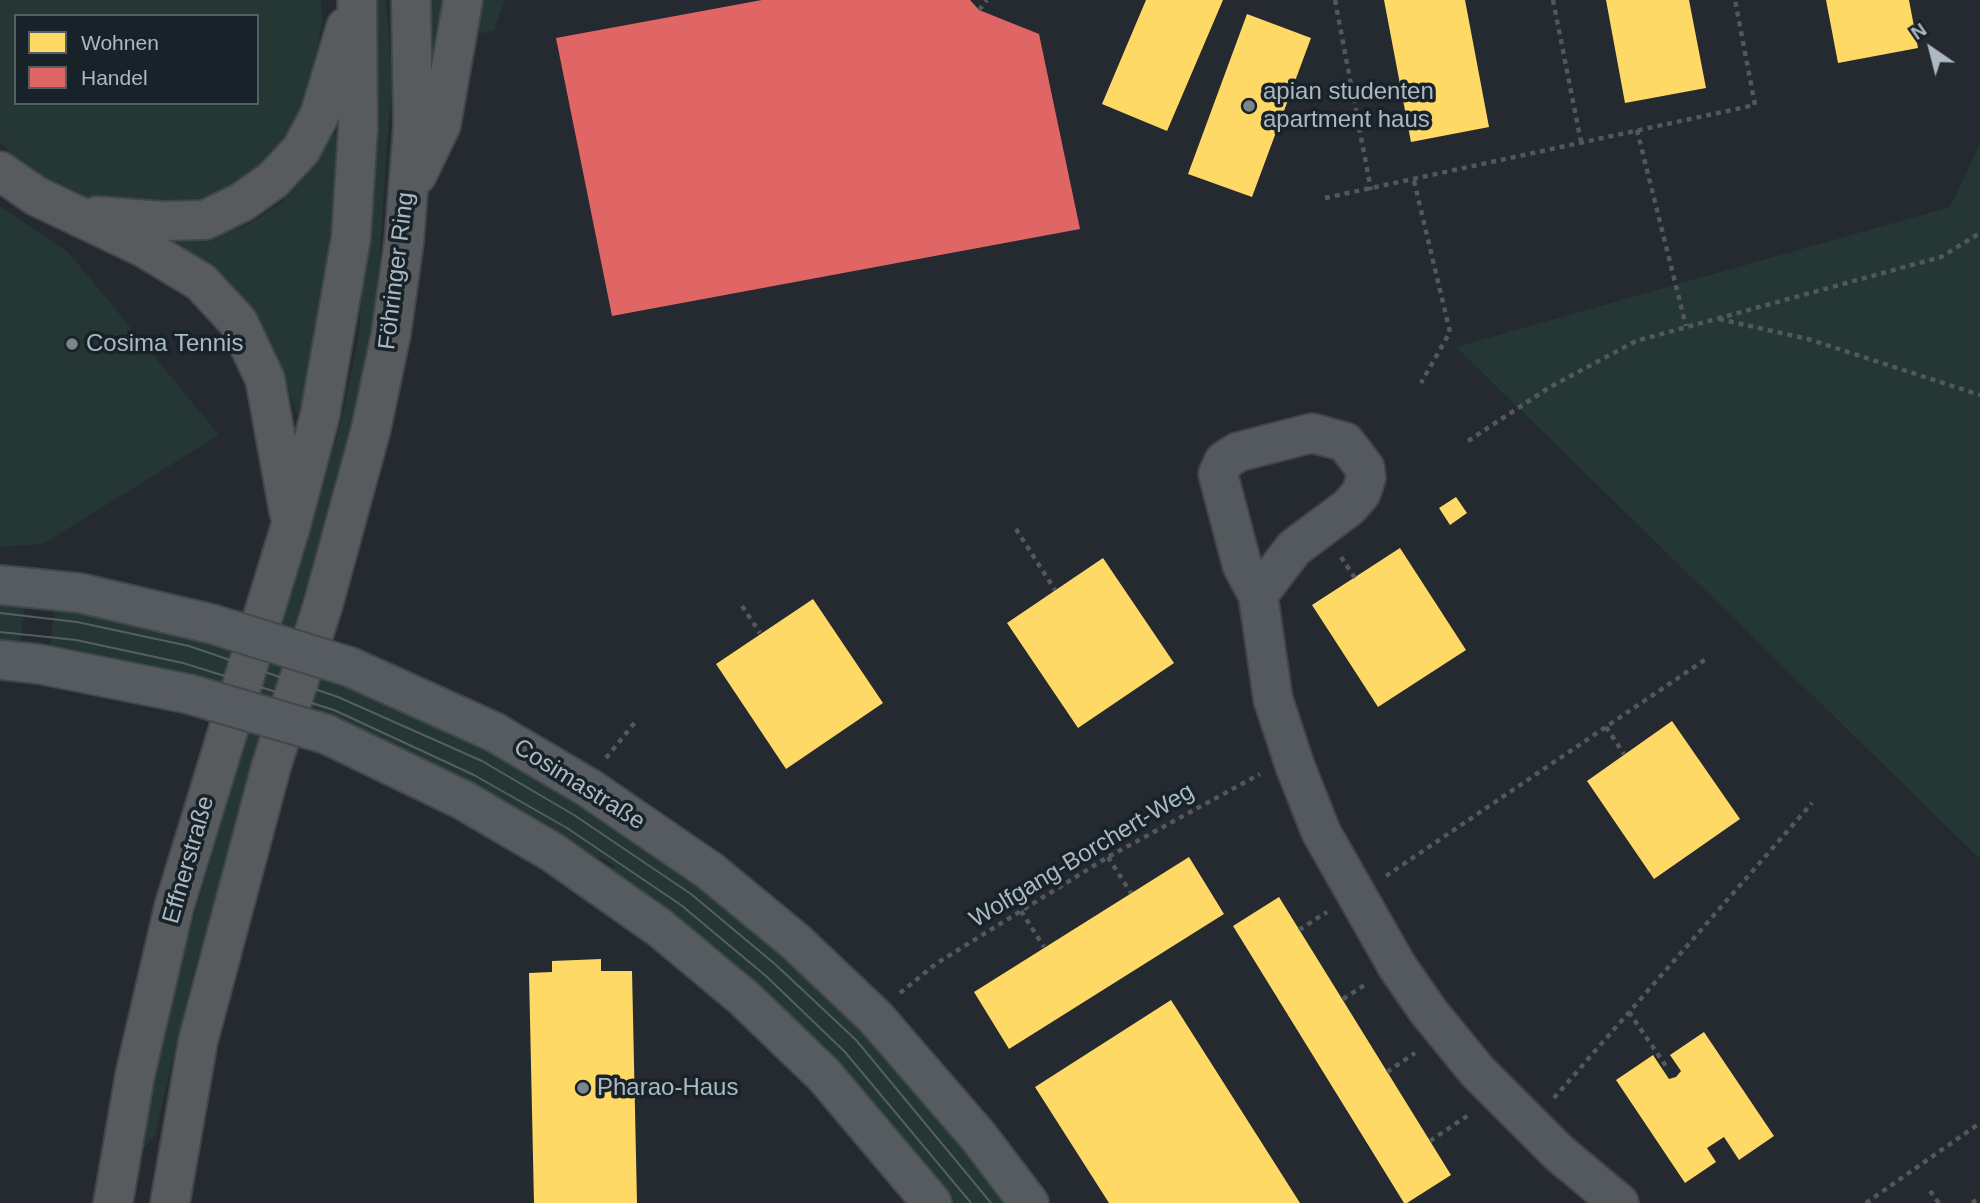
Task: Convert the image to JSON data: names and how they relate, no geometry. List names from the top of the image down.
{
  "streets": {
    "highway": ["Föhringer Ring", "Effnerstraße"],
    "main road": ["Cosimastraße"],
    "path": ["Wolfgang-Borchert-Weg"]
  },
  "crossings": [
    ["Föhringer Ring", "Effnerstraße"]
  ],
  "places": ["apian studenten apartment haus", "Cosima Tennis", "Pharao-Haus"],
  "legend": ["Wohnen", "Handel"],
  "north": "top left"
}
